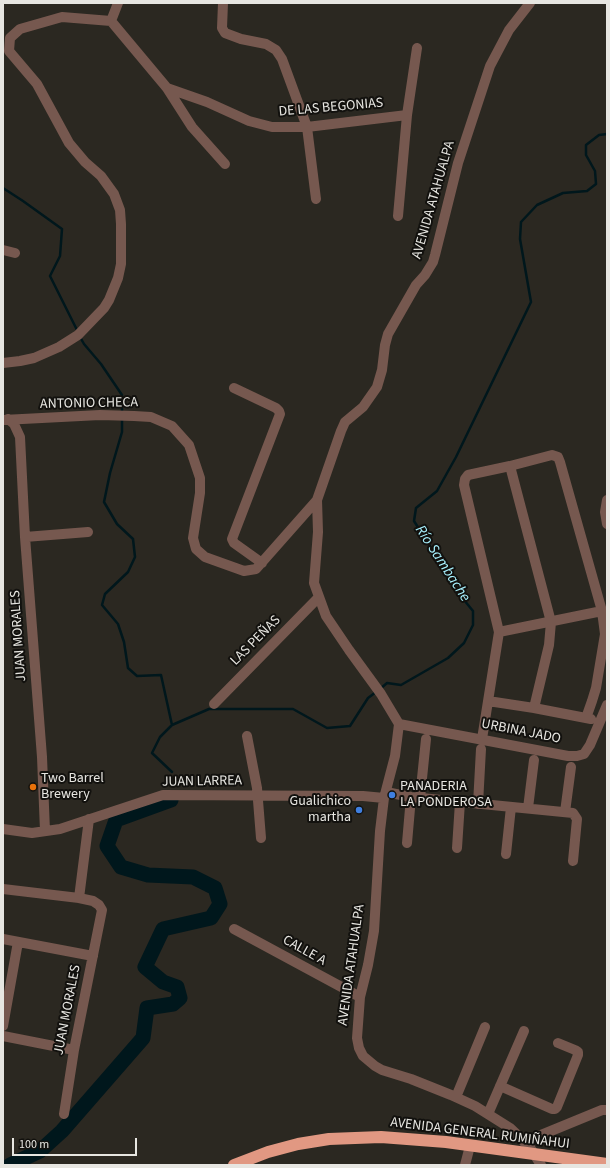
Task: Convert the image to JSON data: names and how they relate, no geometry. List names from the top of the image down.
{
  "streets": {
    "highway": ["AVENIDA GENERAL RUMIÑAHUI"],
    "street": [
      "DE LAS BEGONIAS",
      "AVENIDA ATAHUALPA",
      "ANTONIO CHECA",
      "JUAN MORALES",
      "LAS PEÑAS",
      "URBINA JADO",
      "JUAN LARREA",
      "CALLE A"
    ]
  },
  "crossings": [
    ["AVENIDA ATAHUALPA", "ANTONIO CHECA"],
    ["AVENIDA ATAHUALPA", "LAS PEÑAS"],
    ["AVENIDA ATAHUALPA", "URBINA JADO"],
    ["AVENIDA ATAHUALPA", "JUAN LARREA"],
    ["AVENIDA ATAHUALPA", "CALLE A"],
    ["AVENIDA ATAHUALPA", "AVENIDA GENERAL RUMIÑAHUI"],
    ["ANTONIO CHECA", "JUAN MORALES"],
    ["JUAN MORALES", "JUAN LARREA"]
  ],
  "water": ["Río Sambache"],
  "places": ["Two Barrel Brewery", "PANADERIA LA PONDEROSA", "Gualichico martha"],
  "scale_bar": "100 m"
}
